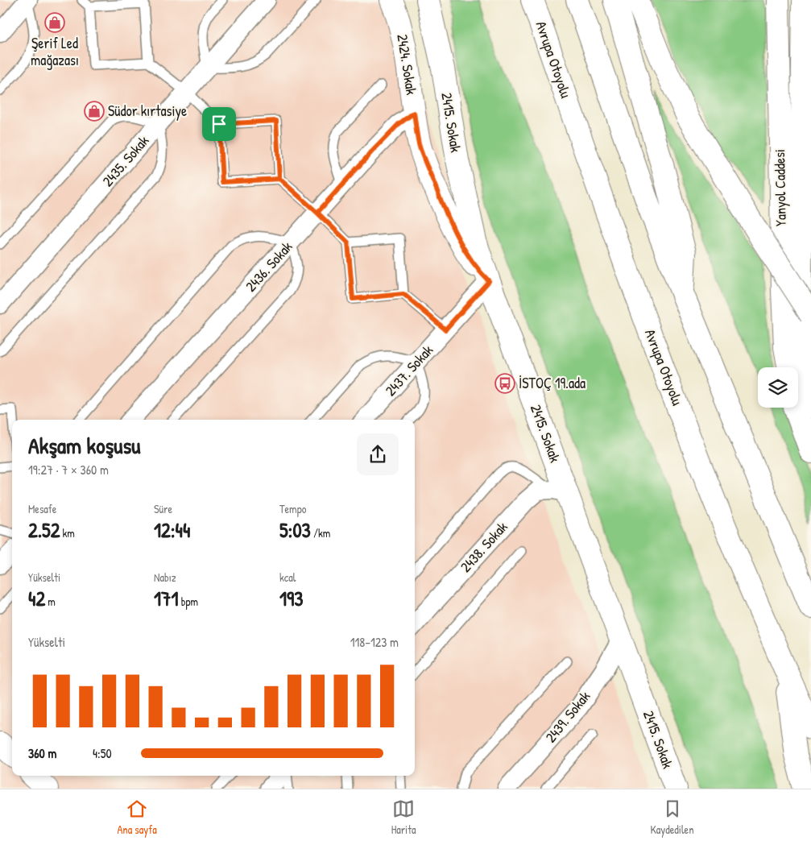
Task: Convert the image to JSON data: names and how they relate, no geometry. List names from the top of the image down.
{
  "streets": {
    "main road": [
      "Avrupa Otoyolu",
      "2424. Sokak",
      "2415. Sokak",
      "Yanyol Caddesi"
    ],
    "street": [
      "2435. Sokak",
      "2436. Sokak",
      "2437. Sokak",
      "2438. Sokak",
      "2439. Sokak"
    ]
  },
  "crossings": [
    ["2424. Sokak", "2415. Sokak"],
    ["2424. Sokak", "2436. Sokak"],
    ["2424. Sokak", "2437. Sokak"],
    ["2415. Sokak", "2437. Sokak"],
    ["2415. Sokak", "2438. Sokak"],
    ["2415. Sokak", "2439. Sokak"]
  ],
  "places": {
    "shop": ["Şerif Led mağazası", "Südor kırtasiye"],
    "bus stop": ["İSTOÇ 19.ada"]
  },
  "page": {
    "heading": ["Akşam koşusu", "19:27 · 7 × 360 m"],
    "stats": [
      ["Mesafe", "2.52 km"],
      ["Süre", "12:44"],
      ["Tempo", "5:03 /km"],
      ["Yükselti", "42 m"],
      ["Nabız", "171 bpm"],
      ["kcal", "193"]
    ],
    "chart": ["Yükselti", "118–123 m"],
    "list": [
      {
        "name": "360 m",
        "note": "4:50"
      }
    ],
    "tabs": ["Ana sayfa", "Harita", "Kaydedilen"]
  }
}
